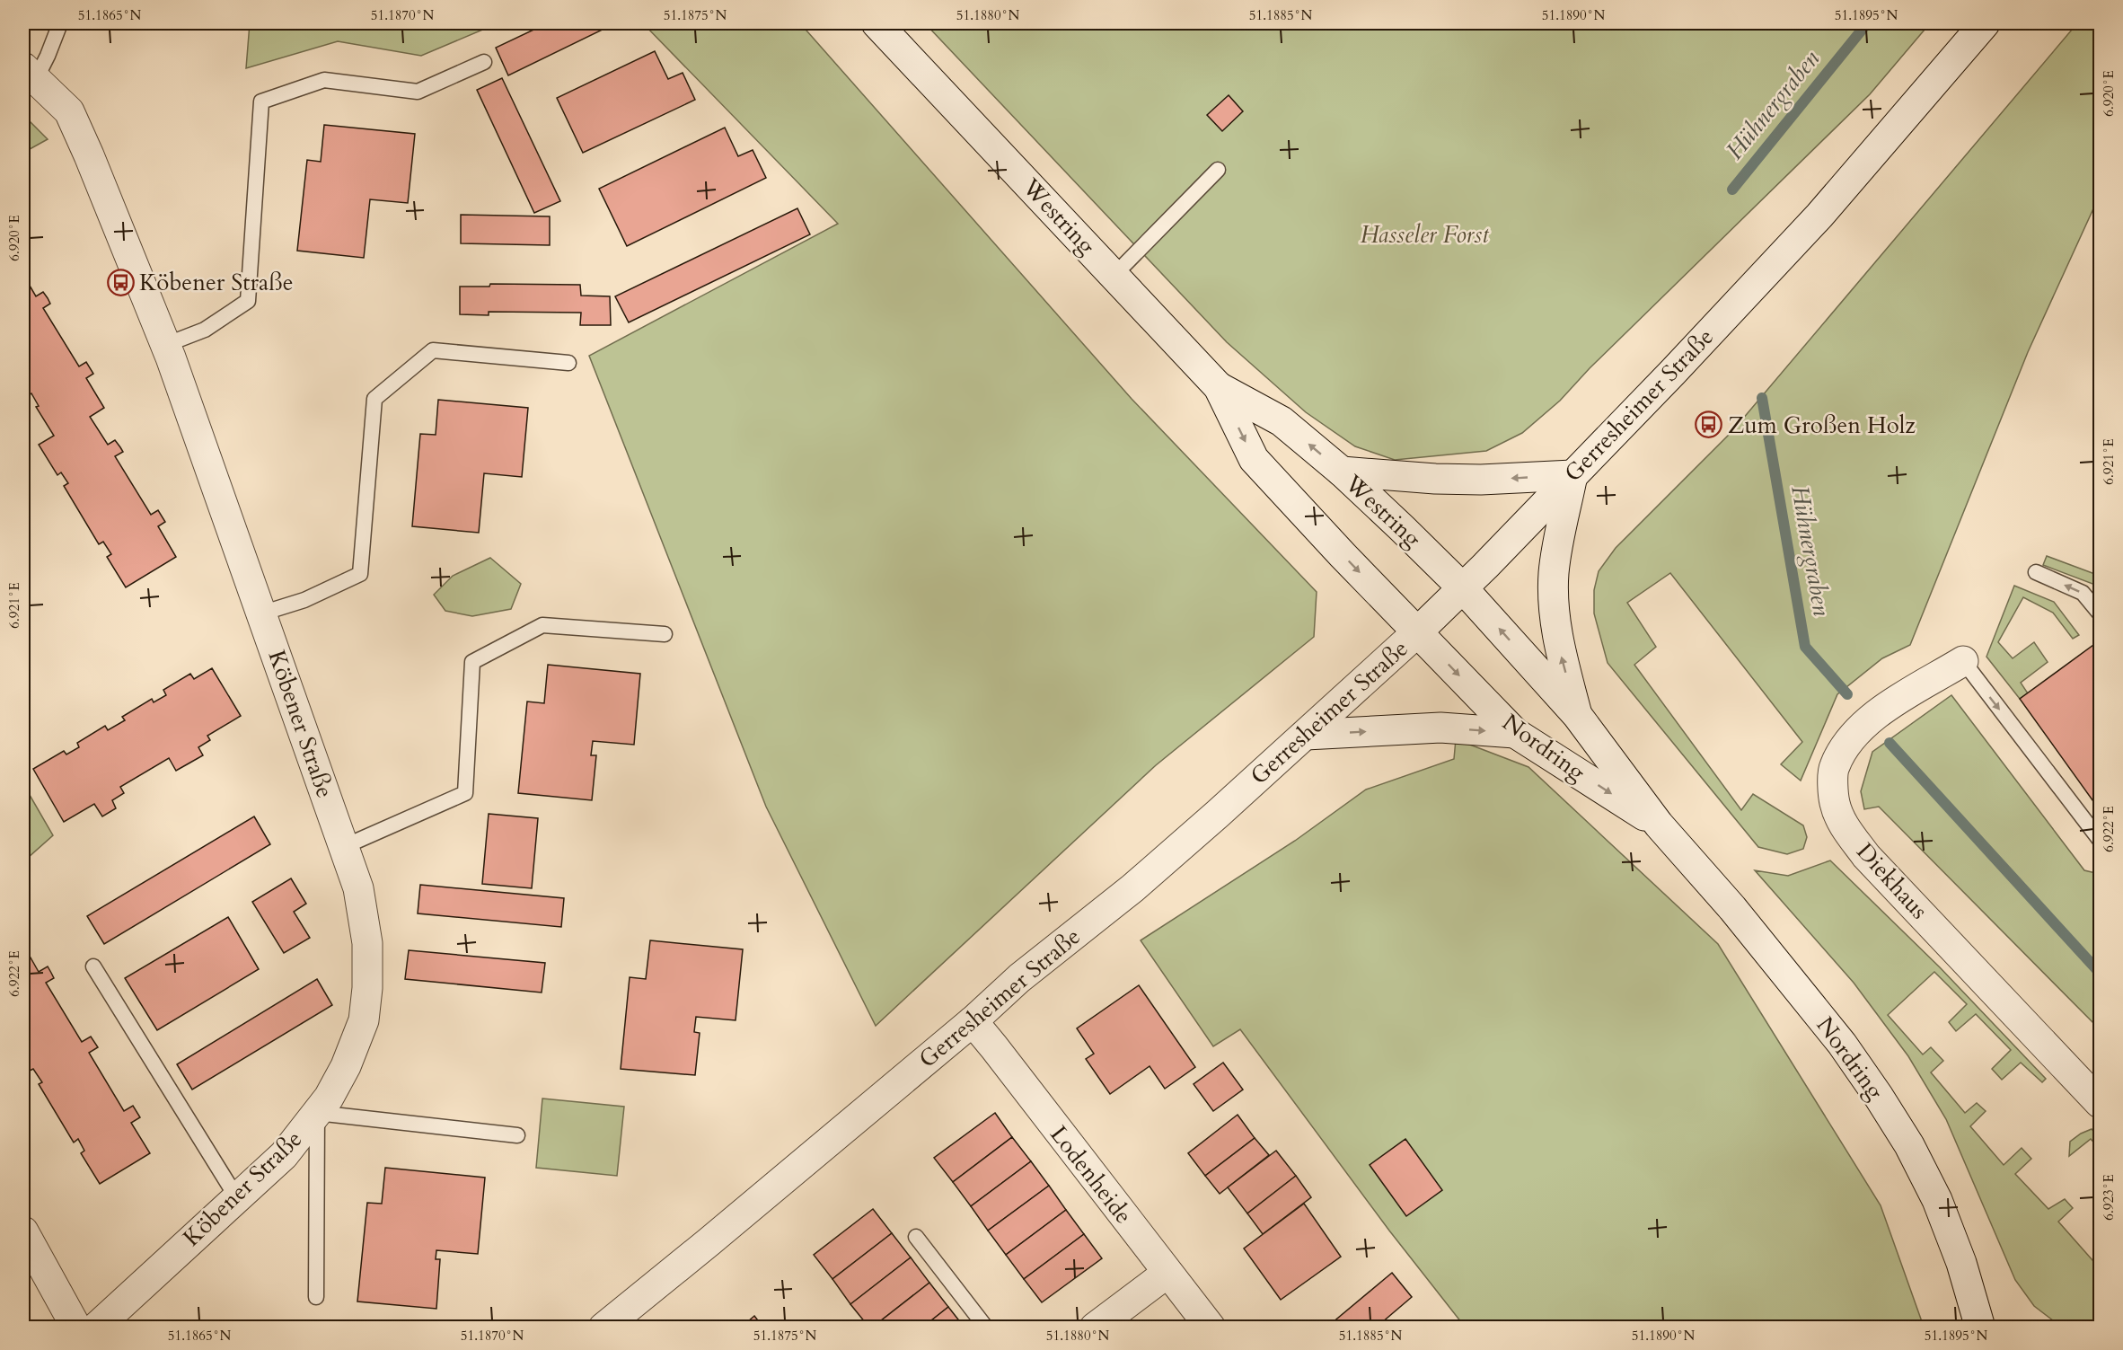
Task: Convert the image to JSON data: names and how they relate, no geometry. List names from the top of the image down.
{
  "streets": {
    "main road": [
      "Westring",
      "Gerresheimer Straße",
      "Köbener Straße",
      "Nordring",
      "Diekhaus",
      "Lodenheide"
    ]
  },
  "crossings": [
    ["Westring", "Gerresheimer Straße"],
    ["Westring", "Nordring"],
    ["Gerresheimer Straße", "Nordring"],
    ["Gerresheimer Straße", "Lodenheide"]
  ],
  "water": ["Hühnergraben"],
  "parks": ["Hasseler Forst"],
  "places": {
    "bus stop": ["Köbener Straße", "Zum Großen Holz"]
  },
  "coordinates": [
    "51.1865°N",
    "51.1870°N",
    "51.1875°N",
    "51.1880°N",
    "51.1885°N",
    "51.1890°N",
    "51.1895°N",
    "6.920°E",
    "6.921°E",
    "6.922°E",
    "6.923°E"
  ]
}
